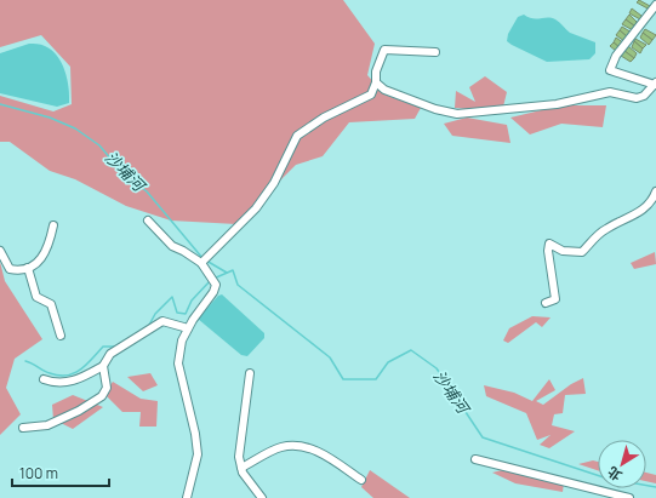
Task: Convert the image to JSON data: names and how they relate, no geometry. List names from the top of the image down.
{
  "water": ["沙埔河"],
  "scale_bar": "100 m",
  "north": "bottom left"
}
